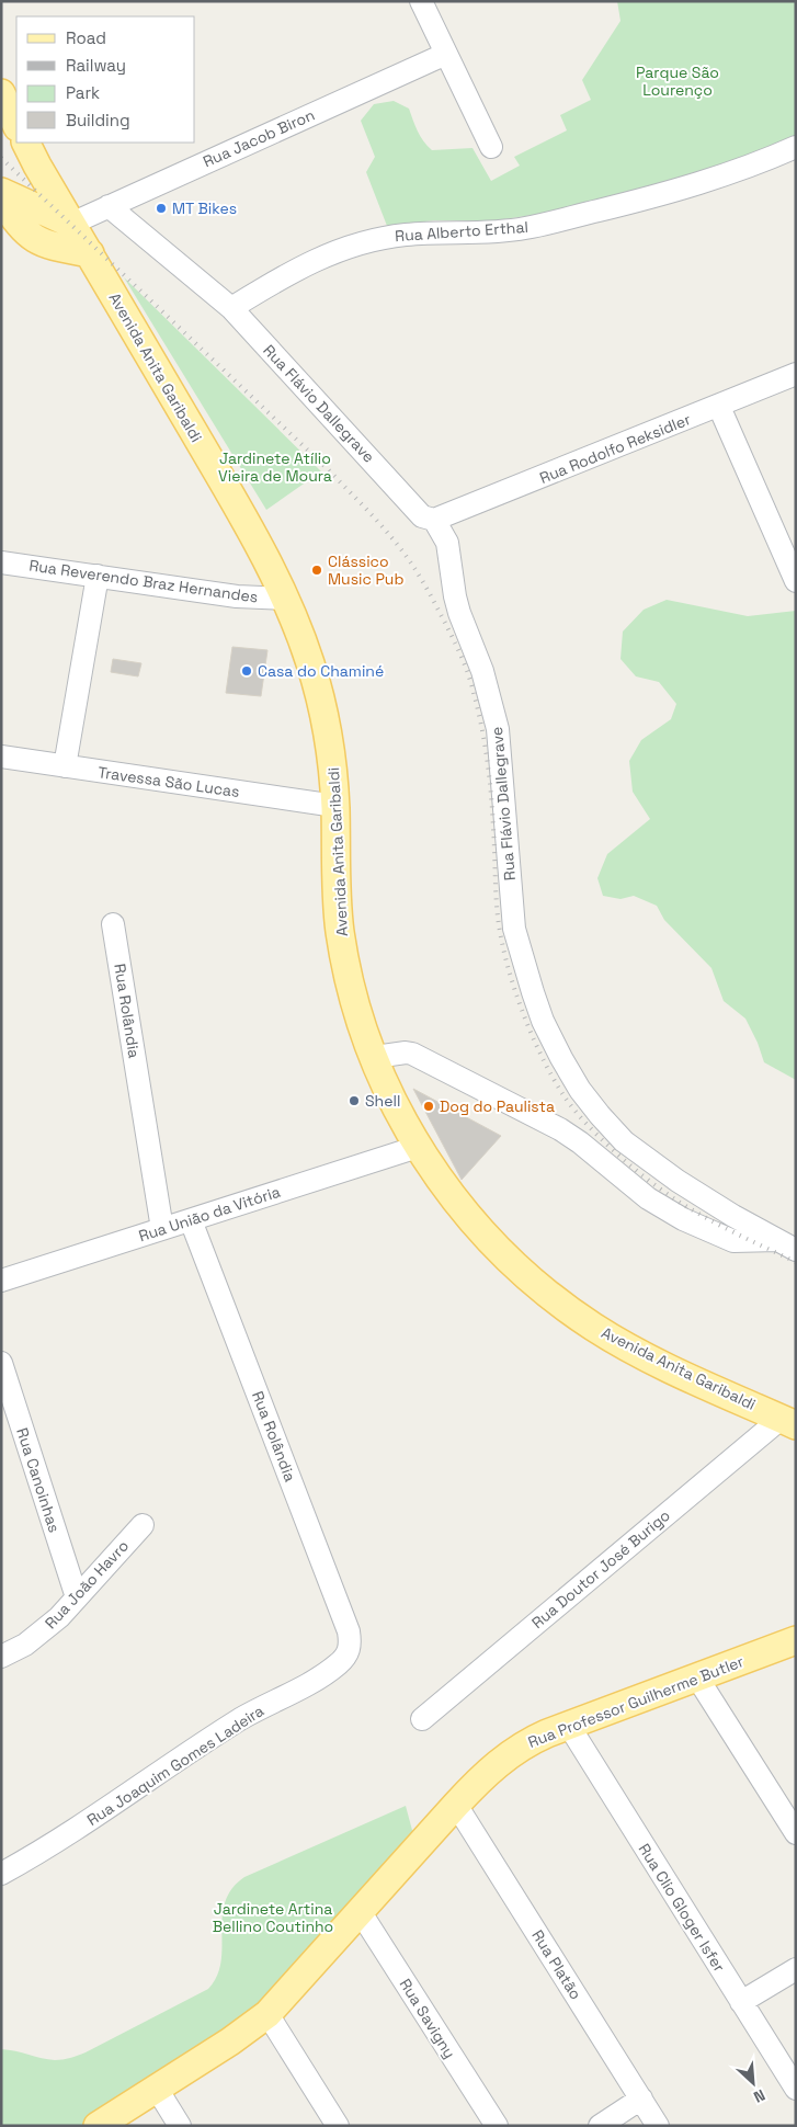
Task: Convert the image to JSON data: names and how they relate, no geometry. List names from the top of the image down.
{
  "streets": {
    "main road": ["Avenida Anita Garibaldi", "Rua Professor Guilherme Butler"],
    "street": [
      "Rua Jacob Biron",
      "Rua Alberto Erthal",
      "Rua Flávio Dallegrave",
      "Rua Rodolfo Reksidler",
      "Rua Reverendo Braz Hernandes",
      "Travessa São Lucas",
      "Rua Rolândia",
      "Rua União da Vitória",
      "Rua Canoinhas",
      "Rua Doutor José Burigo",
      "Rua João Havro",
      "Rua Joaquim Gomes Ladeira",
      "Rua Clio Gloger Isfer",
      "Rua Platão",
      "Rua Savigny"
    ]
  },
  "crossings": [
    ["Rua Jacob Biron", "Avenida Anita Garibaldi"],
    ["Rua Jacob Biron", "Rua Flávio Dallegrave"],
    ["Rua Alberto Erthal", "Rua Flávio Dallegrave"],
    ["Avenida Anita Garibaldi", "Rua Reverendo Braz Hernandes"],
    ["Avenida Anita Garibaldi", "Travessa São Lucas"],
    ["Avenida Anita Garibaldi", "Rua União da Vitória"],
    ["Avenida Anita Garibaldi", "Rua Doutor José Burigo"],
    ["Rua Flávio Dallegrave", "Rua Rodolfo Reksidler"],
    ["Rua Rolândia", "Rua União da Vitória"],
    ["Rua Rolândia", "Rua Joaquim Gomes Ladeira"],
    ["Rua Canoinhas", "Rua João Havro"],
    ["Rua Professor Guilherme Butler", "Rua Clio Gloger Isfer"],
    ["Rua Professor Guilherme Butler", "Rua Platão"],
    ["Rua Professor Guilherme Butler", "Rua Savigny"]
  ],
  "parks": ["Parque São Lourenço", "Jardinete Atílio Vieira de Moura", "Jardinete Artina Bellino Coutinho"],
  "places": [
    "MT Bikes",
    "Clássico Music Pub",
    "Casa do Chaminé",
    "Shell",
    "Dog do Paulista"
  ],
  "legend": [
    "Road",
    "Railway",
    "Park",
    "Building"
  ],
  "north": "bottom right"
}
